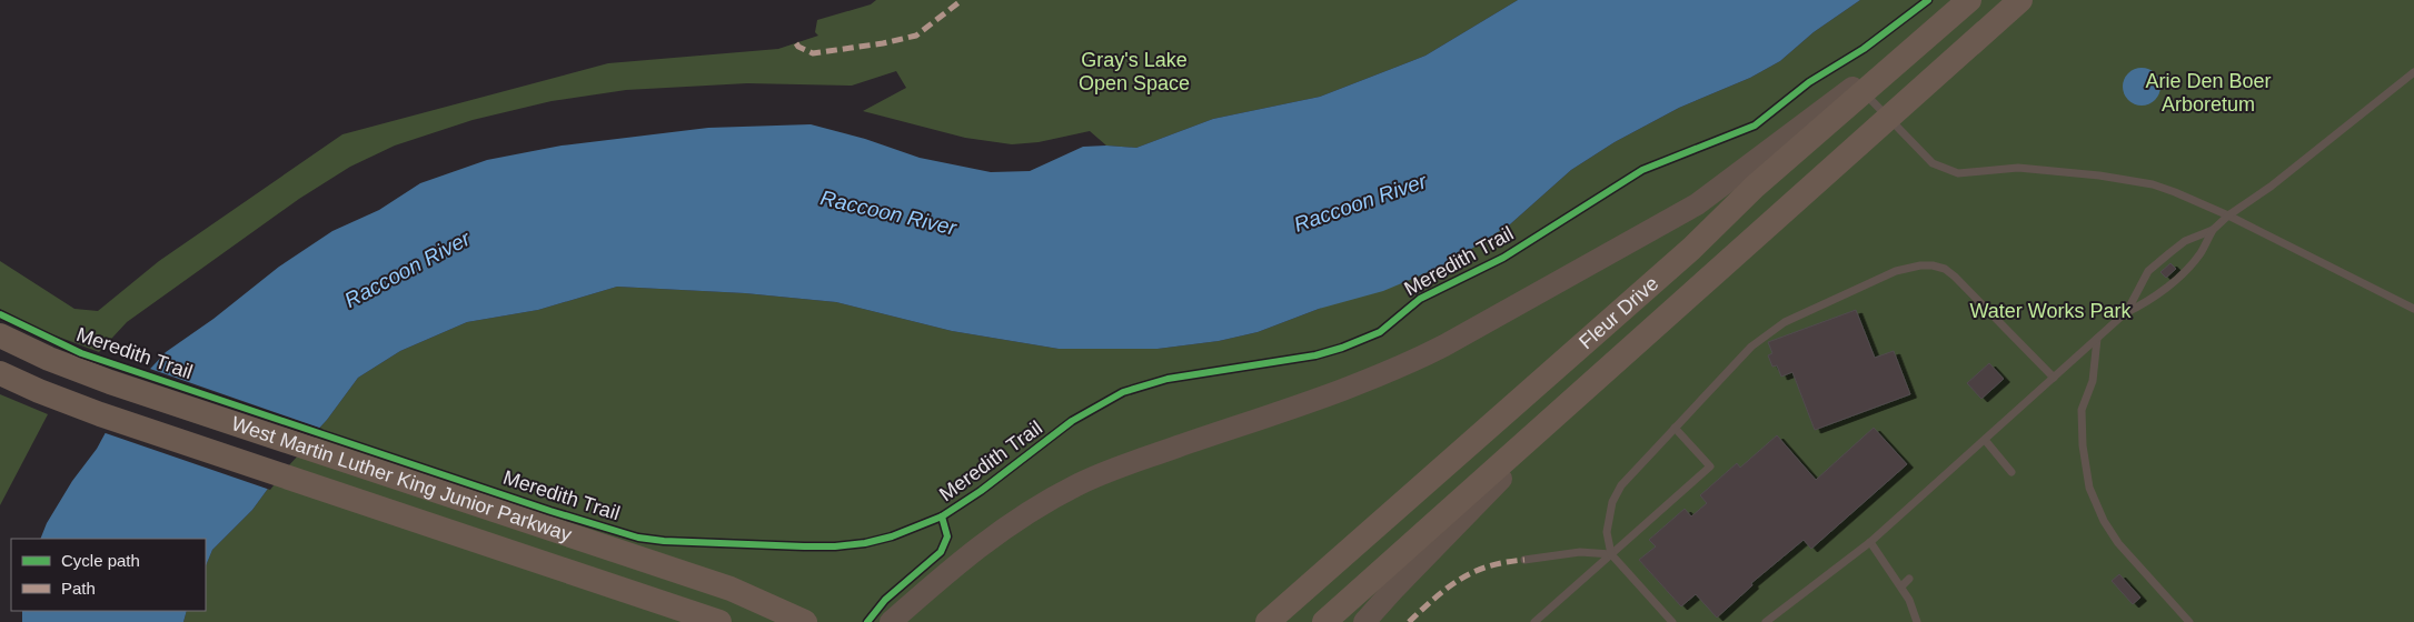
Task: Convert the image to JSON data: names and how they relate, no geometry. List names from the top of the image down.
{
  "streets": {
    "main road": ["Fleur Drive", "West Martin Luther King Junior Parkway"],
    "cycle path": ["Meredith Trail"]
  },
  "water": ["Raccoon River"],
  "parks": ["Gray's Lake Open Space", "Arie Den Boer Arboretum", "Water Works Park"],
  "legend": ["Cycle path", "Path"]
}
